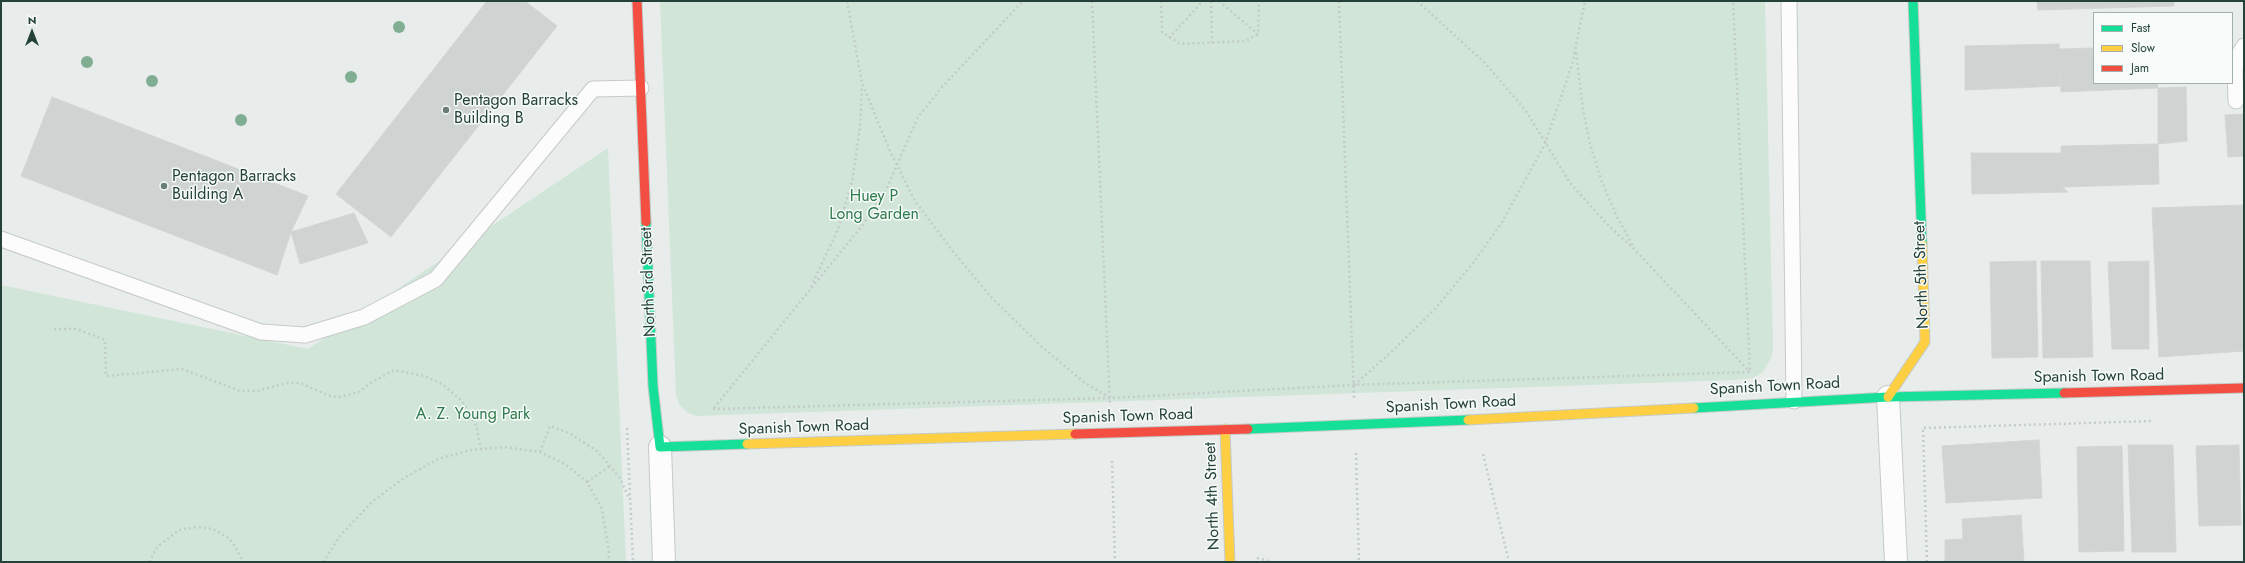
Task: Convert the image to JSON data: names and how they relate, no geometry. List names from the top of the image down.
{
  "streets": {
    "street": [
      "North 5th Street",
      "North 3rd Street",
      "Spanish Town Road",
      "North 4th Street"
    ]
  },
  "crossings": [
    ["North 5th Street", "Spanish Town Road"],
    ["North 3rd Street", "Spanish Town Road"],
    ["Spanish Town Road", "North 4th Street"]
  ],
  "parks": ["Huey P Long Garden", "A. Z. Young Park"],
  "places": ["Pentagon Barracks Building B", "Pentagon Barracks Building A"],
  "legend": ["Fast", "Slow", "Jam"],
  "north": "top"
}
